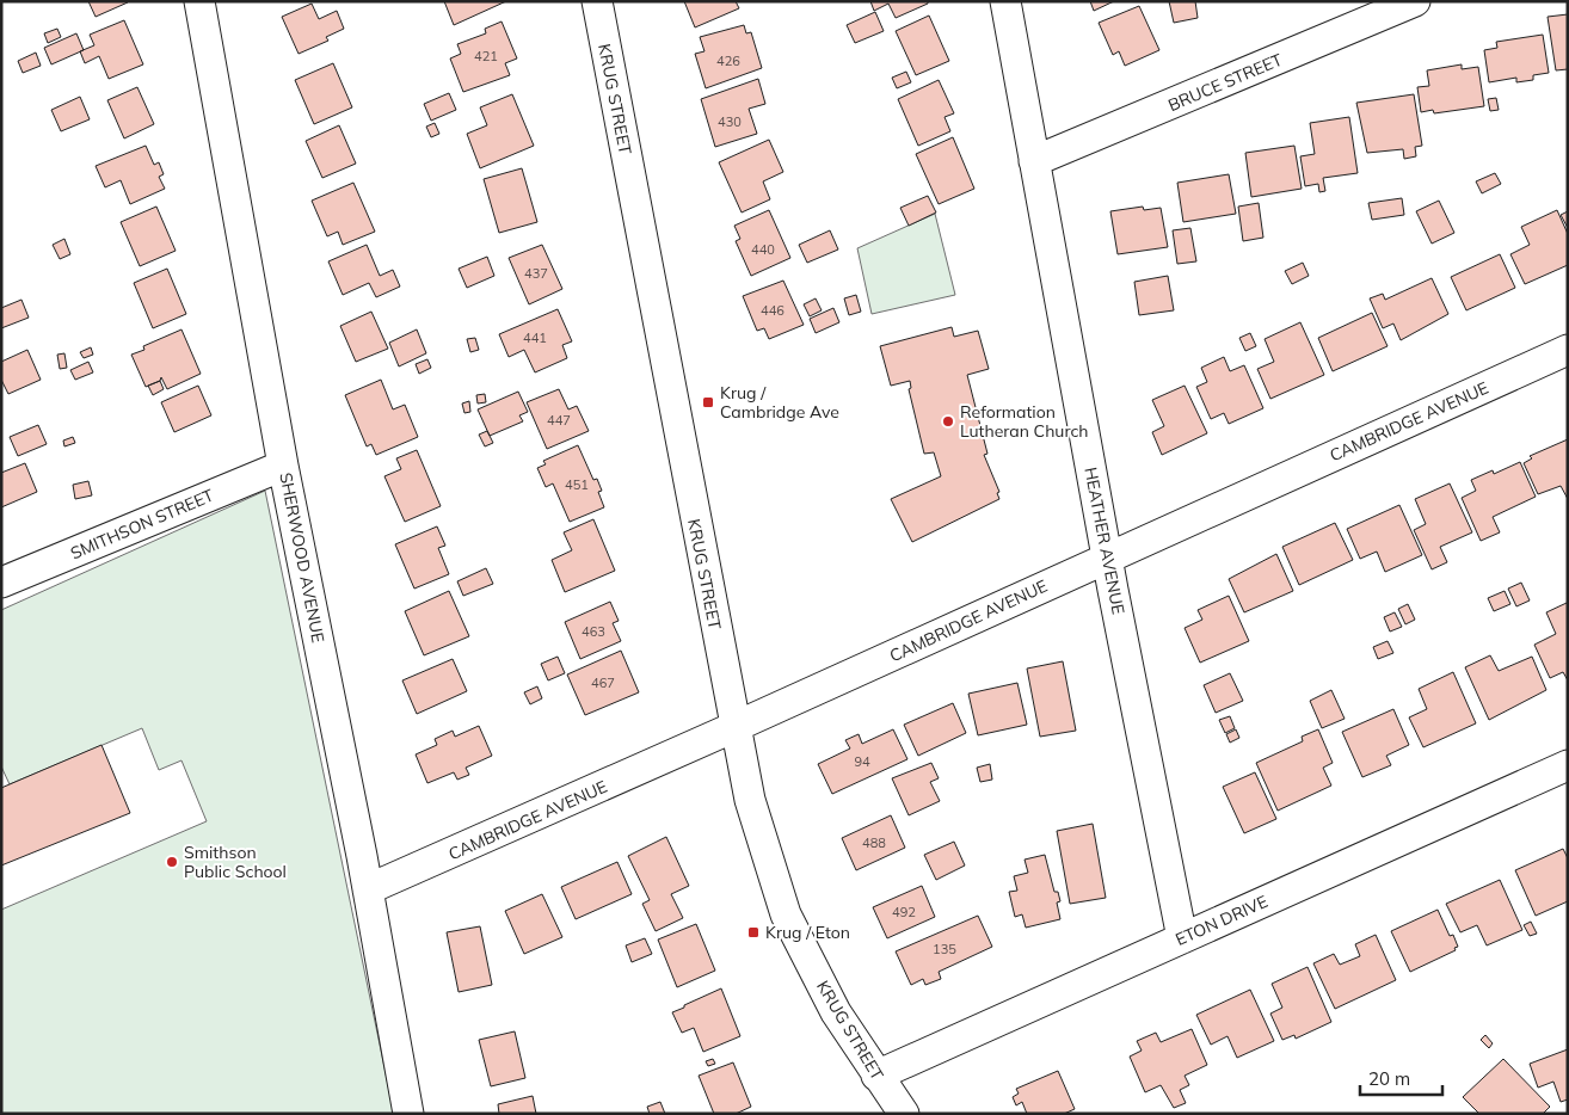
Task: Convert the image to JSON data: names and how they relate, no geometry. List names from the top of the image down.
{
  "streets": {
    "street": [
      "BRUCE STREET",
      "KRUG STREET",
      "CAMBRIDGE AVENUE",
      "SMITHSON STREET",
      "HEATHER AVENUE",
      "SHERWOOD AVENUE",
      "ETON DRIVE"
    ]
  },
  "crossings": [
    ["BRUCE STREET", "HEATHER AVENUE"],
    ["KRUG STREET", "CAMBRIDGE AVENUE"],
    ["KRUG STREET", "ETON DRIVE"],
    ["CAMBRIDGE AVENUE", "HEATHER AVENUE"],
    ["CAMBRIDGE AVENUE", "SHERWOOD AVENUE"],
    ["SMITHSON STREET", "SHERWOOD AVENUE"],
    ["HEATHER AVENUE", "ETON DRIVE"]
  ],
  "places": {
    "transit": ["Krug / Cambridge Ave", "Krug / Eton"],
    "other": ["Reformation Lutheran Church", "Smithson Public School"]
  },
  "house_numbers": [
    "421",
    "426",
    "430",
    "440",
    "437",
    "446",
    "441",
    "447",
    "451",
    "463",
    "467",
    "94",
    "488",
    "492",
    "135"
  ],
  "scale_bar": "20 m"
}
